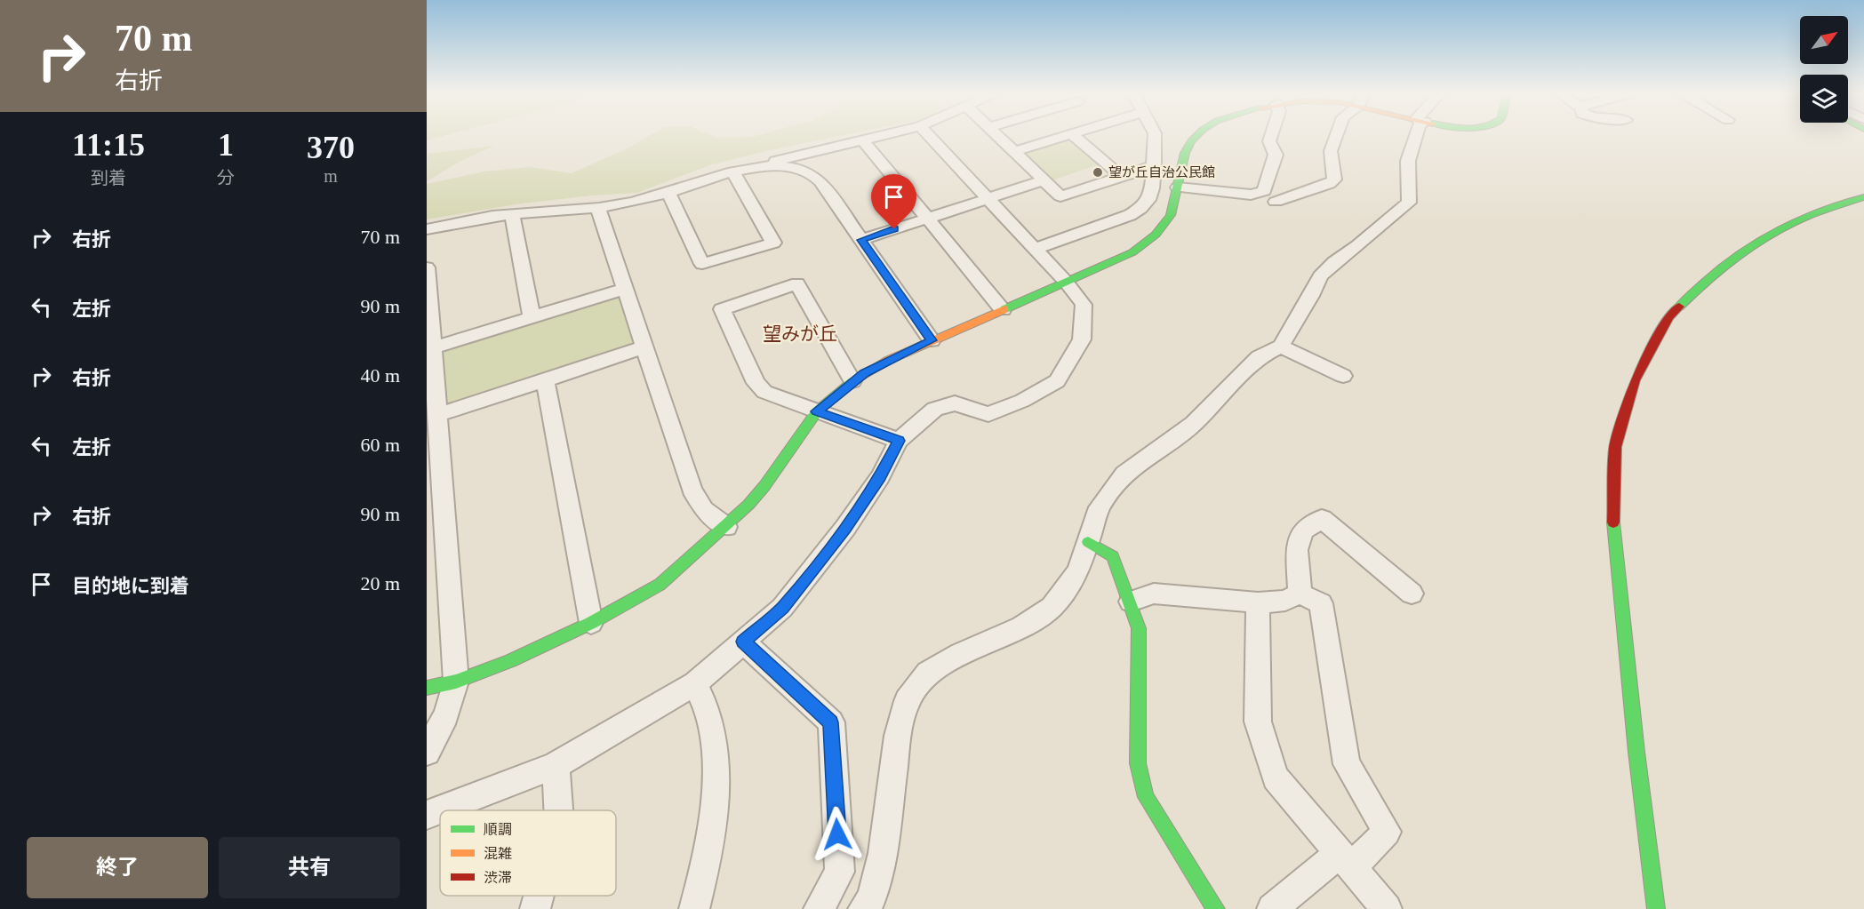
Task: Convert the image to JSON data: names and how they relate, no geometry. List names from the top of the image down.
{
  "districts": ["望みが丘"],
  "places": ["望が丘自治公民館"],
  "legend": ["順調", "混雑", "渋滞"],
  "north": "top right",
  "page": {
    "turn": ["70 m", "右折"],
    "eta": [
      "11:15",
      "到着",
      "1",
      "分",
      "370",
      "m"
    ],
    "list": [
      {
        "name": "右折",
        "value": "70 m"
      },
      {
        "name": "左折",
        "value": "90 m"
      },
      {
        "name": "右折",
        "value": "40 m"
      },
      {
        "name": "左折",
        "value": "60 m"
      },
      {
        "name": "右折",
        "value": "90 m"
      },
      {
        "name": "目的地に到着",
        "value": "20 m"
      }
    ],
    "buttons": ["終了", "共有"]
  }
}
